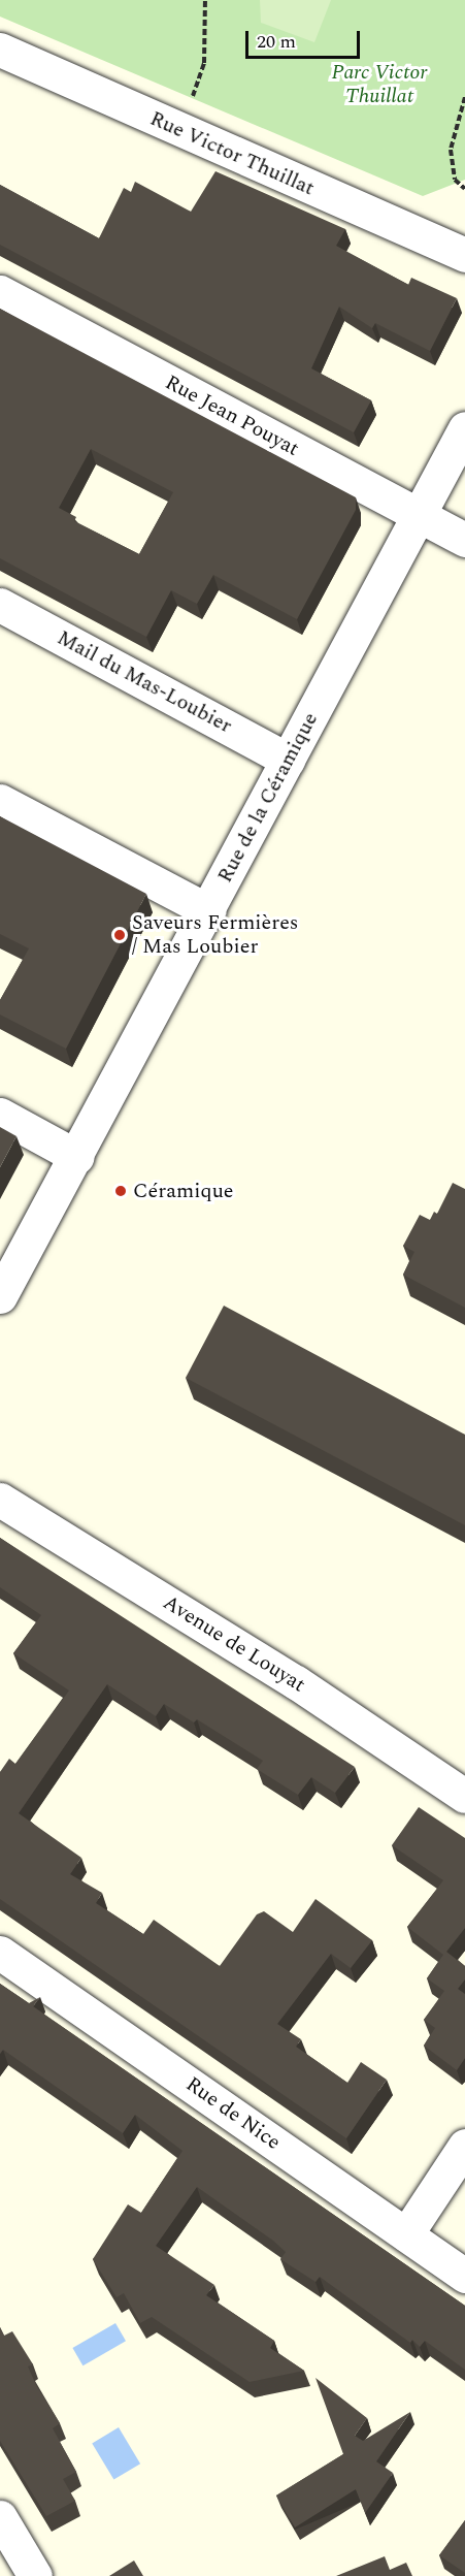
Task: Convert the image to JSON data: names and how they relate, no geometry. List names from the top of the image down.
{
  "streets": {
    "street": [
      "Rue Victor Thuillat",
      "Rue Jean Pouyat",
      "Mail du Mas-Loubier",
      "Rue de la Céramique",
      "Avenue de Louyat",
      "Rue de Nice"
    ]
  },
  "crossings": [
    ["Rue Jean Pouyat", "Rue de la Céramique"],
    ["Mail du Mas-Loubier", "Rue de la Céramique"]
  ],
  "parks": ["Parc Victor Thuillat"],
  "places": ["Saveurs Fermières / Mas Loubier", "Céramique"],
  "scale_bar": "20 m"
}
